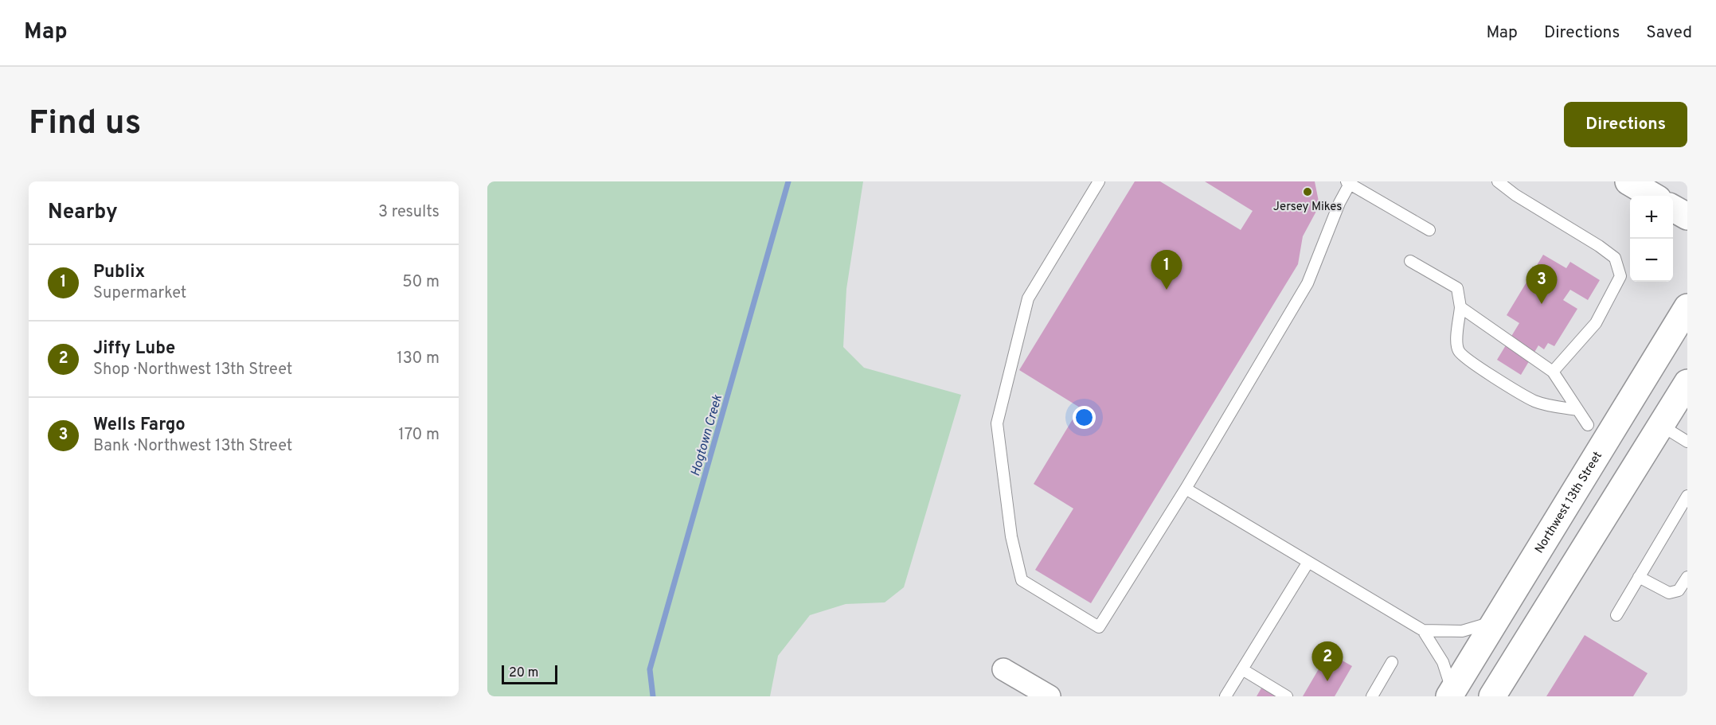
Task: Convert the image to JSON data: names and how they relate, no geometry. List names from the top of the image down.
{
  "streets": {
    "main road": ["Northwest 13th Street"]
  },
  "water": ["Hogtown Creek"],
  "places": ["Jersey Mikes"],
  "scale_bar": "20 m",
  "page": {
    "header": "Map",
    "nav": ["Map", "Directions", "Saved"],
    "buttons": "Directions",
    "title": "Find us",
    "heading": ["Nearby", "3 results"],
    "map_buttons": ["+", "−"],
    "list": [
      {
        "mark": "1",
        "name": "Publix",
        "note": "Supermarket",
        "value": "50 m"
      },
      {
        "mark": "2",
        "name": "Jiffy Lube",
        "note": "Shop · Northwest 13th Street",
        "value": "130 m"
      },
      {
        "mark": "3",
        "name": "Wells Fargo",
        "note": "Bank · Northwest 13th Street",
        "value": "170 m"
      }
    ],
    "pins": ["1", "3", "2"],
    "scale": "20 m"
  }
}
